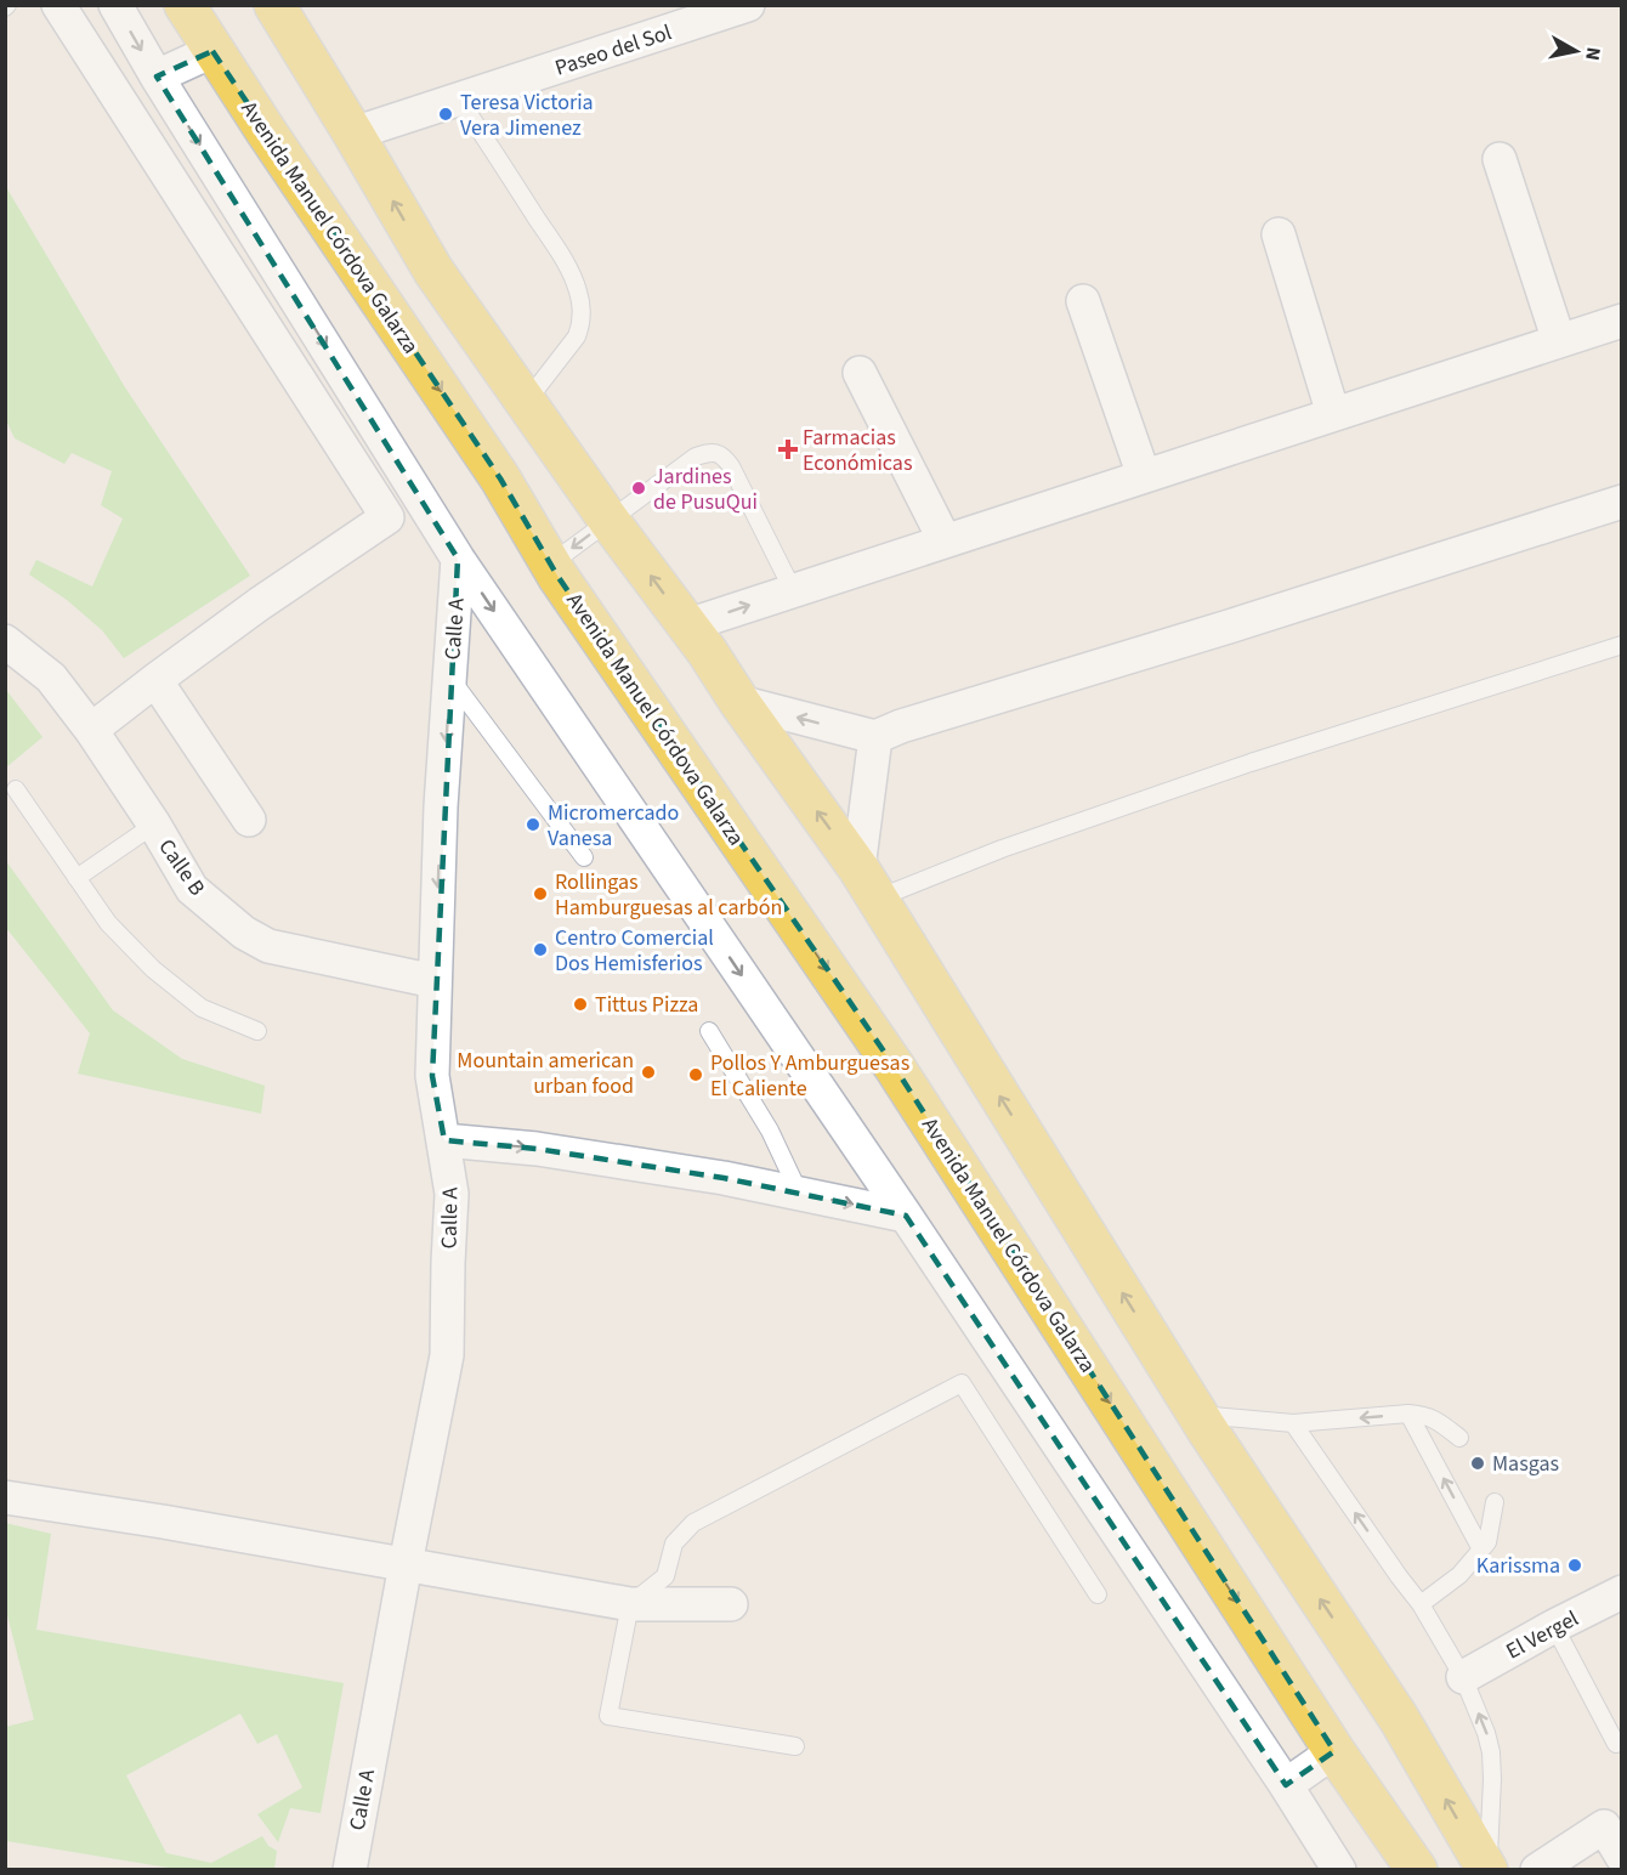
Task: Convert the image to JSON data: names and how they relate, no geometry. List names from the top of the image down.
{
  "streets": {
    "main road": ["Avenida Manuel Córdova Galarza"],
    "street": [
      "Paseo del Sol",
      "Calle A",
      "Calle B",
      "El Vergel"
    ]
  },
  "crossings": [
    ["Calle A", "Calle B"]
  ],
  "places": {
    "other": [
      "Teresa Victoria Vera Jimenez",
      "Jardines de PusuQui",
      "Micromercado Vanesa",
      "Rollingas Hamburguesas al carbón",
      "Centro Comercial Dos Hemisferios",
      "Tittus Pizza",
      "Mountain american urban food",
      "Pollos Y Amburguesas El Caliente",
      "Masgas",
      "Karissma"
    ],
    "health": ["Farmacias Económicas"]
  },
  "north": "right"
}
